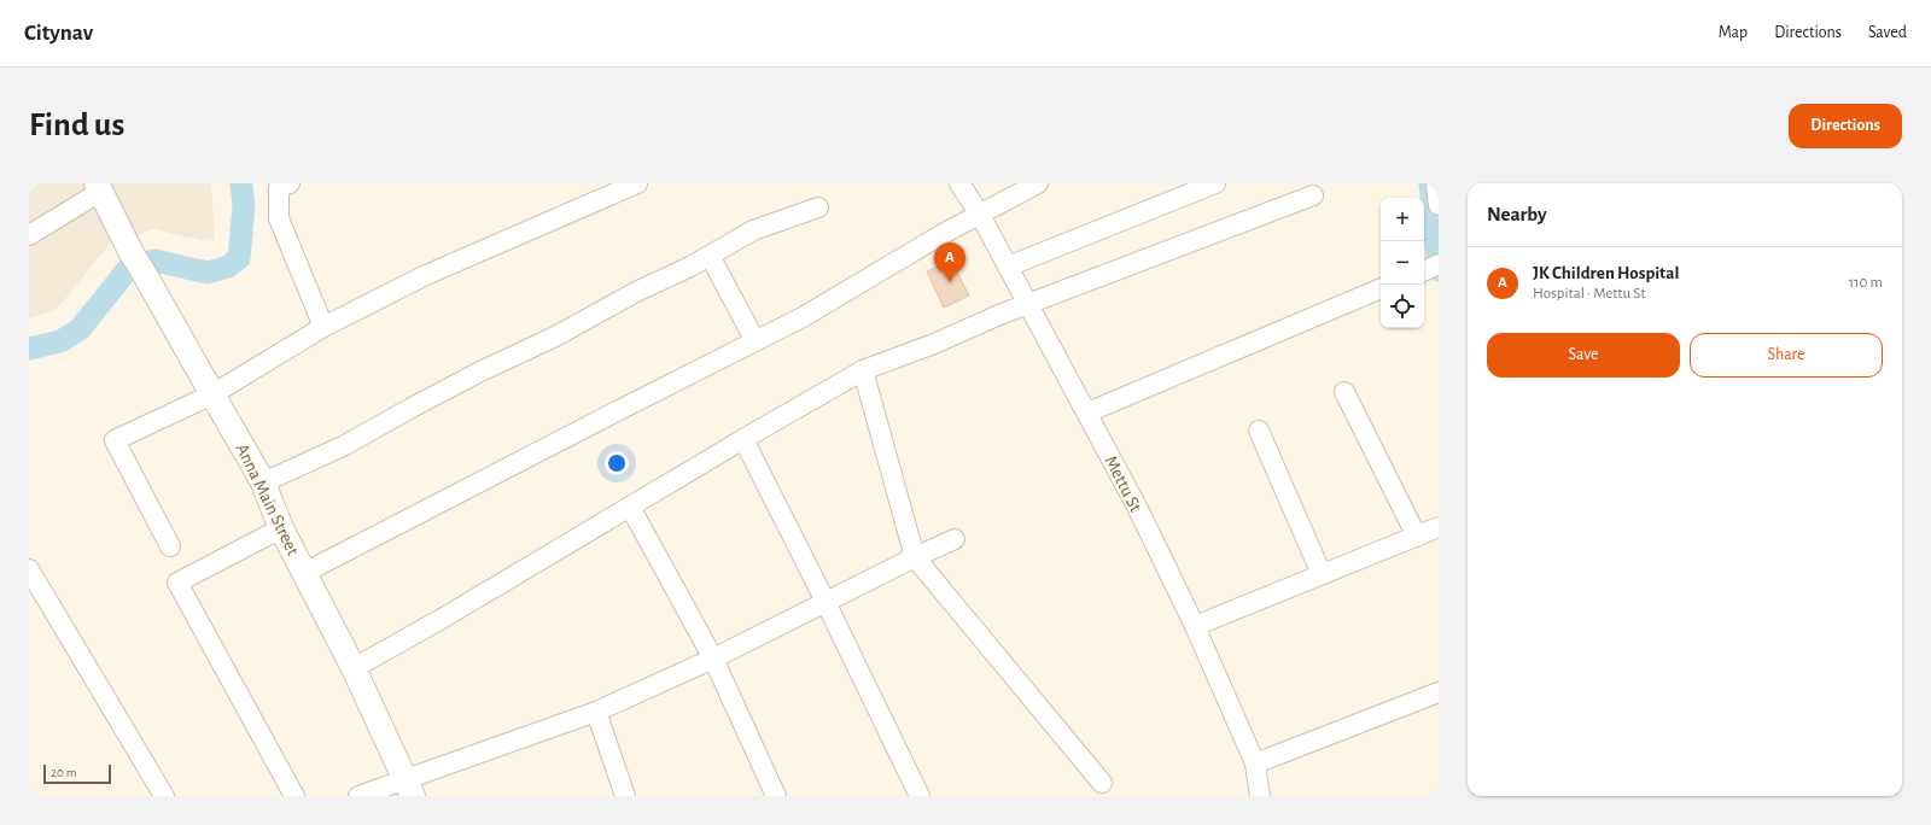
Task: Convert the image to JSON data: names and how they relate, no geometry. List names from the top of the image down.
{
  "streets": {
    "street": ["Mettu St", "Anna Main Street"]
  },
  "scale_bar": "20 m",
  "page": {
    "header": "Citynav",
    "nav": ["Map", "Directions", "Saved"],
    "buttons": [
      "Directions",
      ["Save", "Share"]
    ],
    "title": "Find us",
    "heading": "Nearby",
    "map_buttons": ["+", "−"],
    "pins": "A",
    "list": [
      {
        "mark": "A",
        "name": "JK Children Hospital",
        "note": "Hospital · Mettu St",
        "value": "110 m"
      }
    ],
    "scale": "20 m"
  }
}
